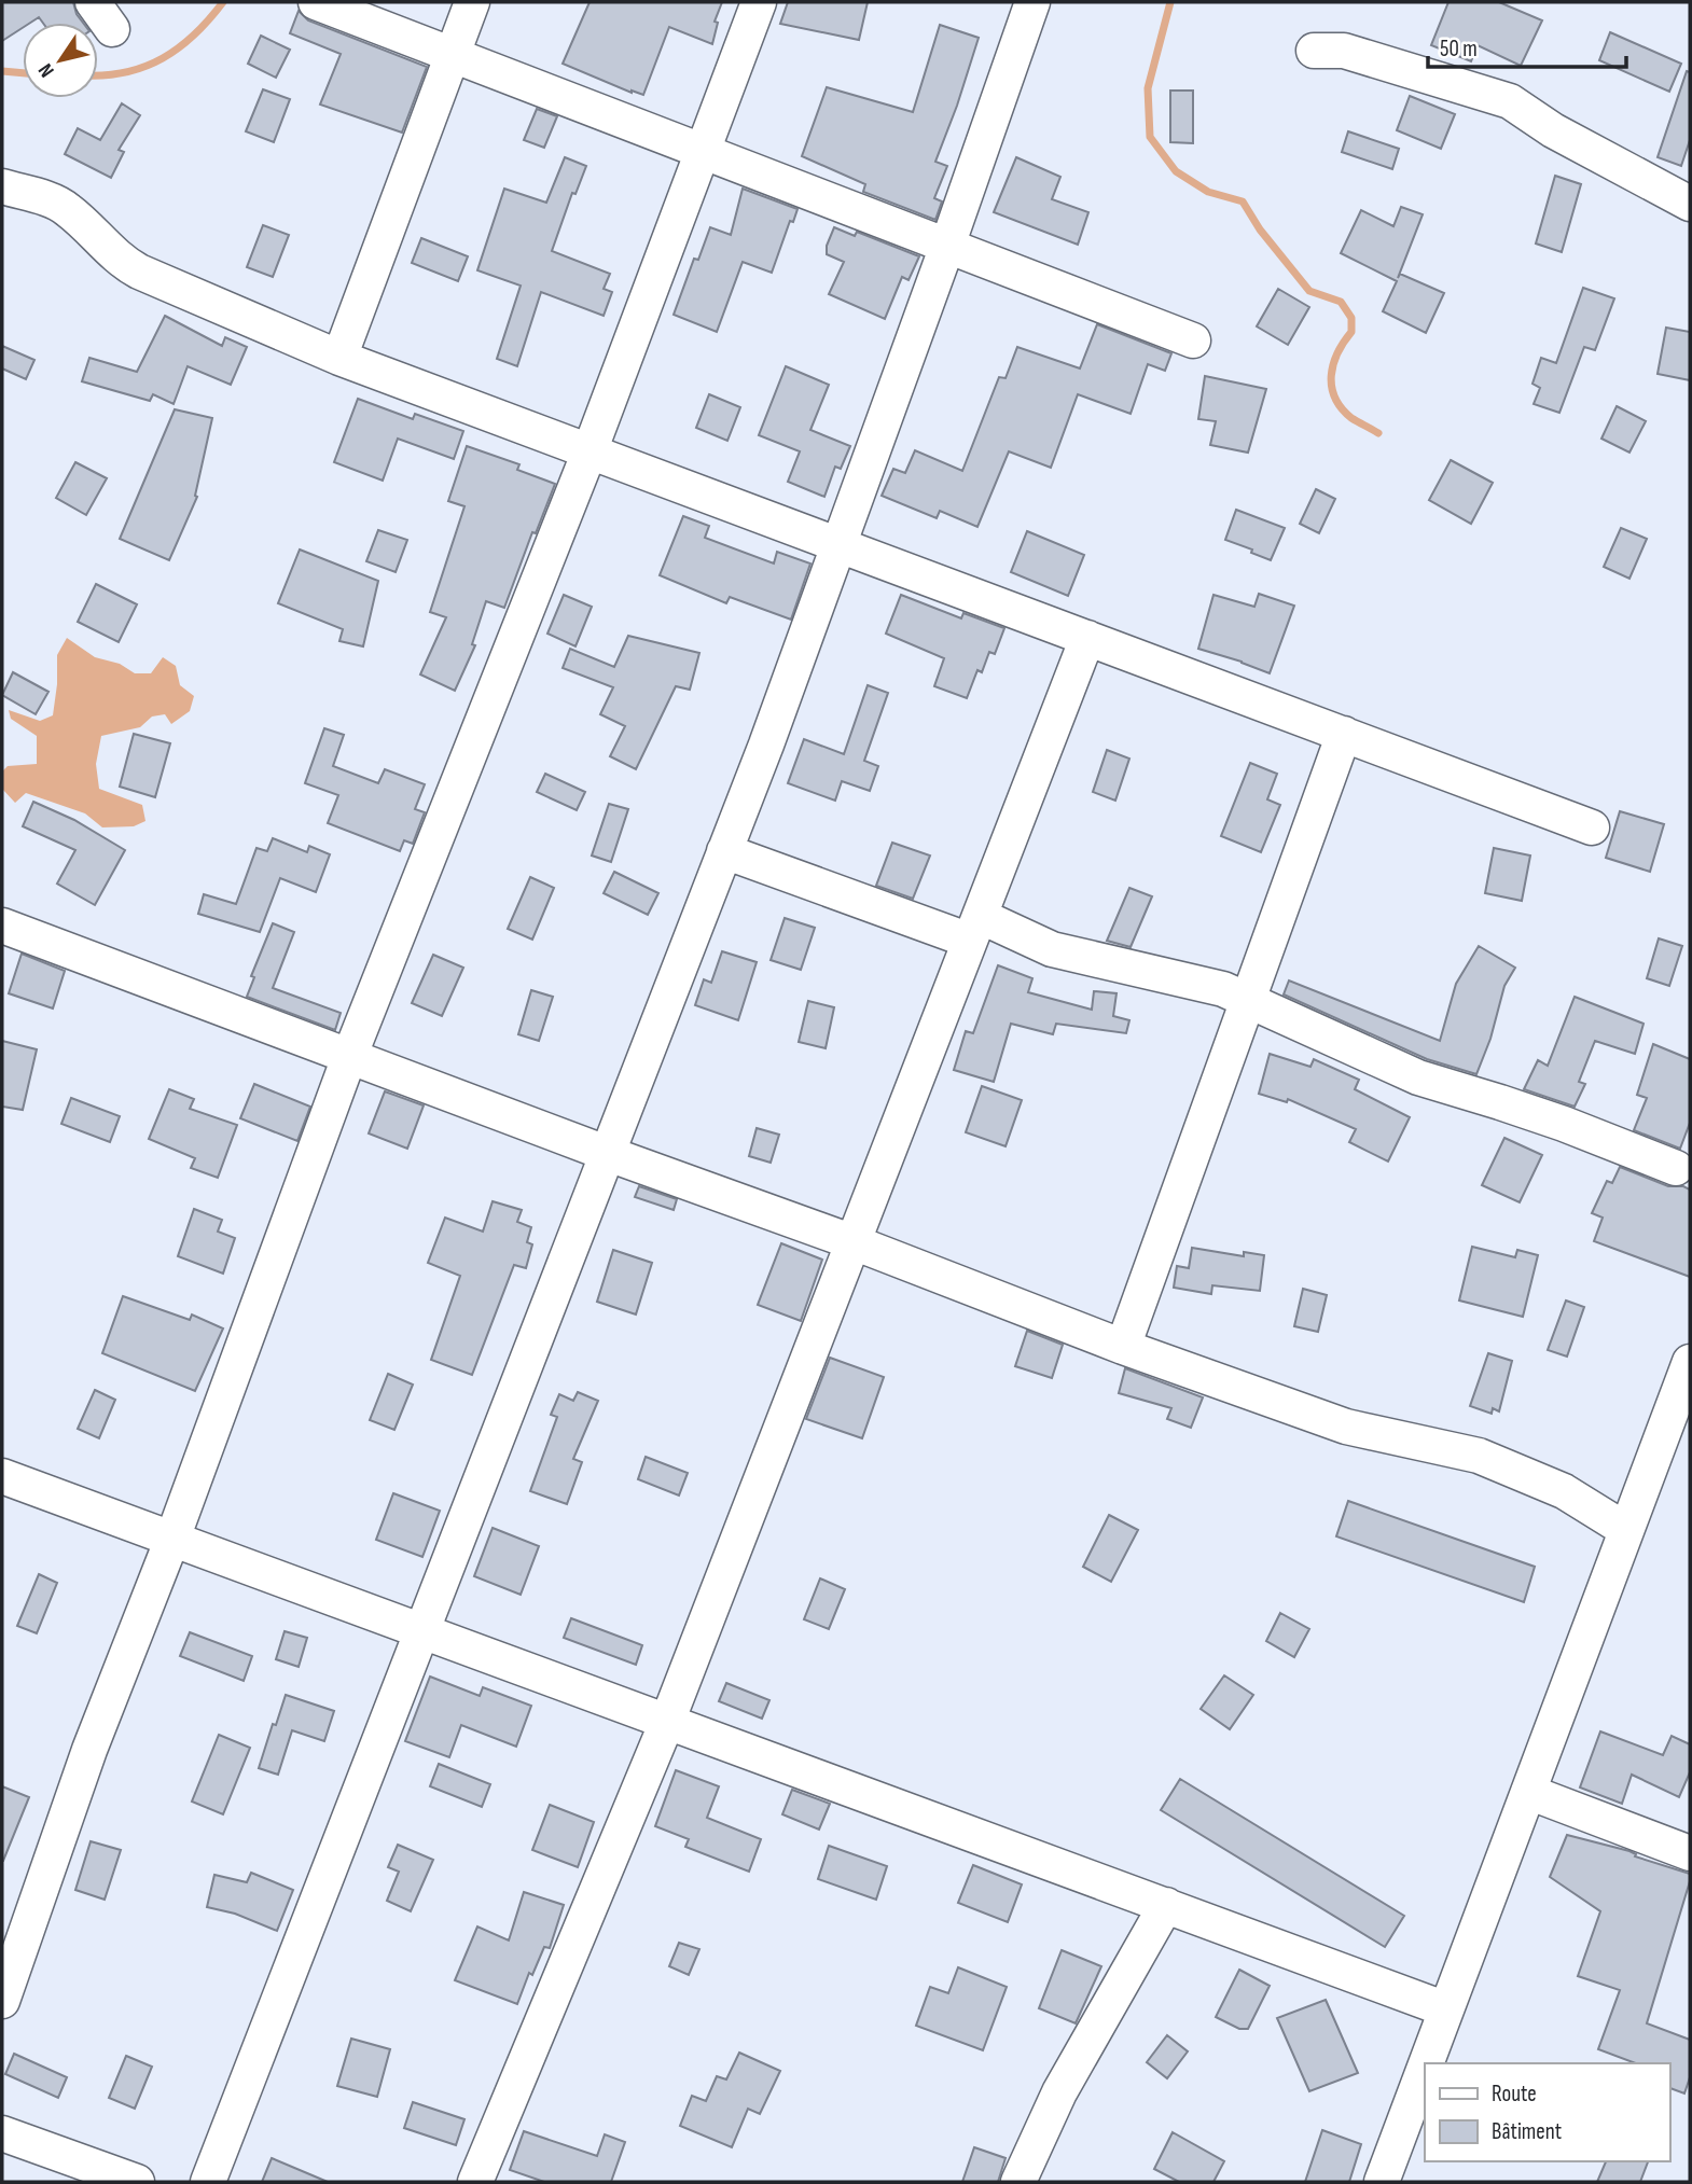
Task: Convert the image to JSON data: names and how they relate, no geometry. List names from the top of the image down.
{
  "legend": ["Route", "Bâtiment"],
  "scale_bar": "50 m",
  "north": "bottom left"
}
